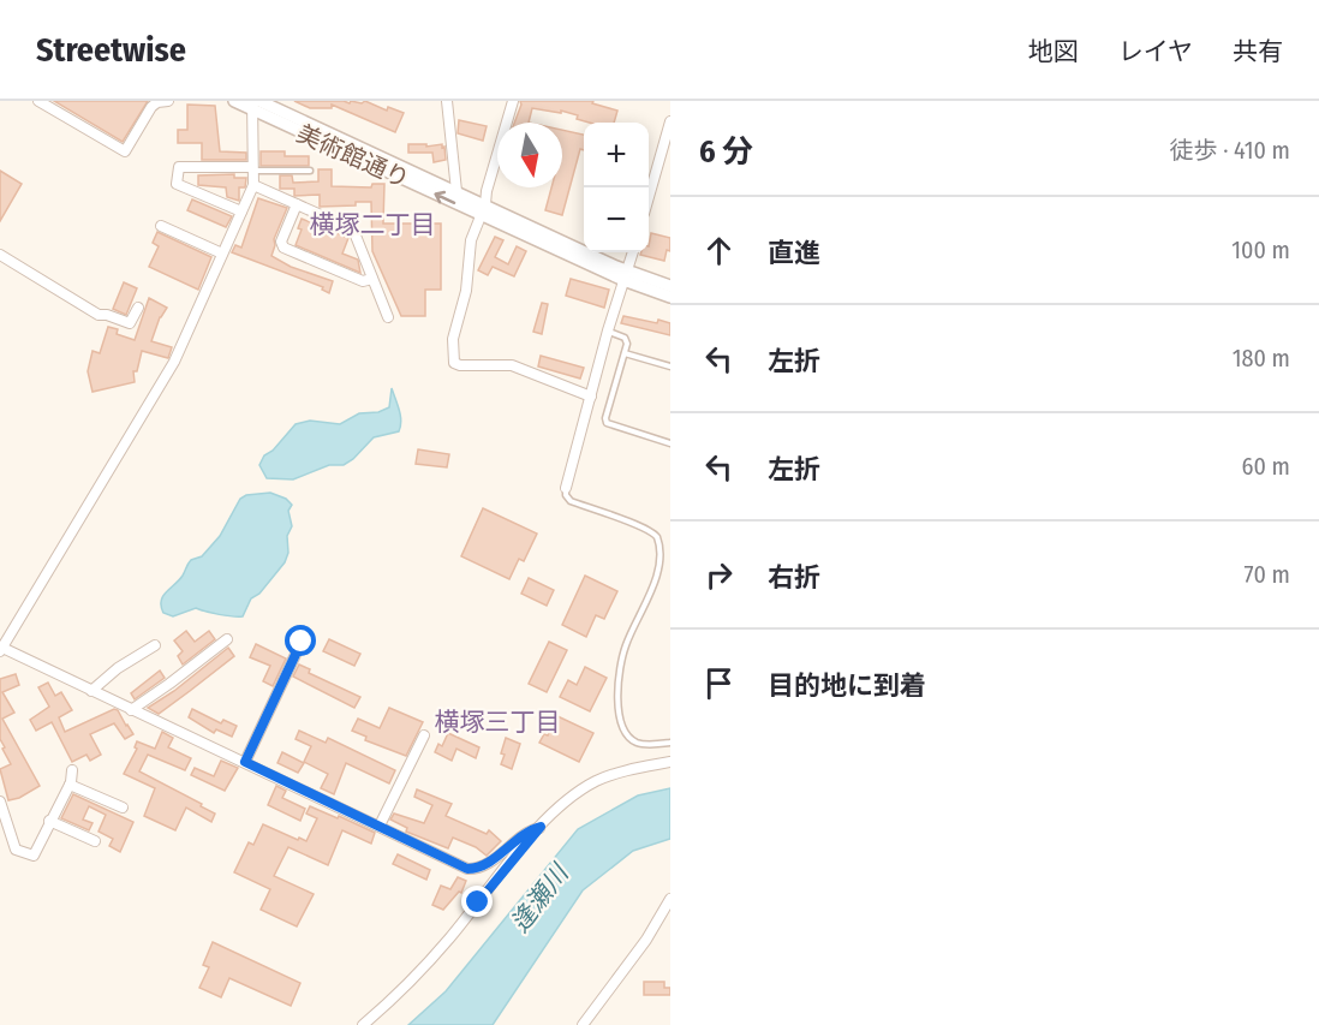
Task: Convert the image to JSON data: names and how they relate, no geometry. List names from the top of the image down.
{
  "streets": {
    "street": ["美術館通り"]
  },
  "districts": ["横塚二丁目", "横塚三丁目"],
  "water": ["逢瀬川"],
  "north": "bottom",
  "page": {
    "header": "Streetwise",
    "nav": ["地図", "レイヤ", "共有"],
    "heading": ["6 分", "徒歩 · 410 m"],
    "map_buttons": ["+", "−"],
    "list": [
      ["直進", "100 m"],
      ["左折", "180 m"],
      ["左折", "60 m"],
      ["右折", "70 m"],
      "目的地に到着"
    ]
  }
}
